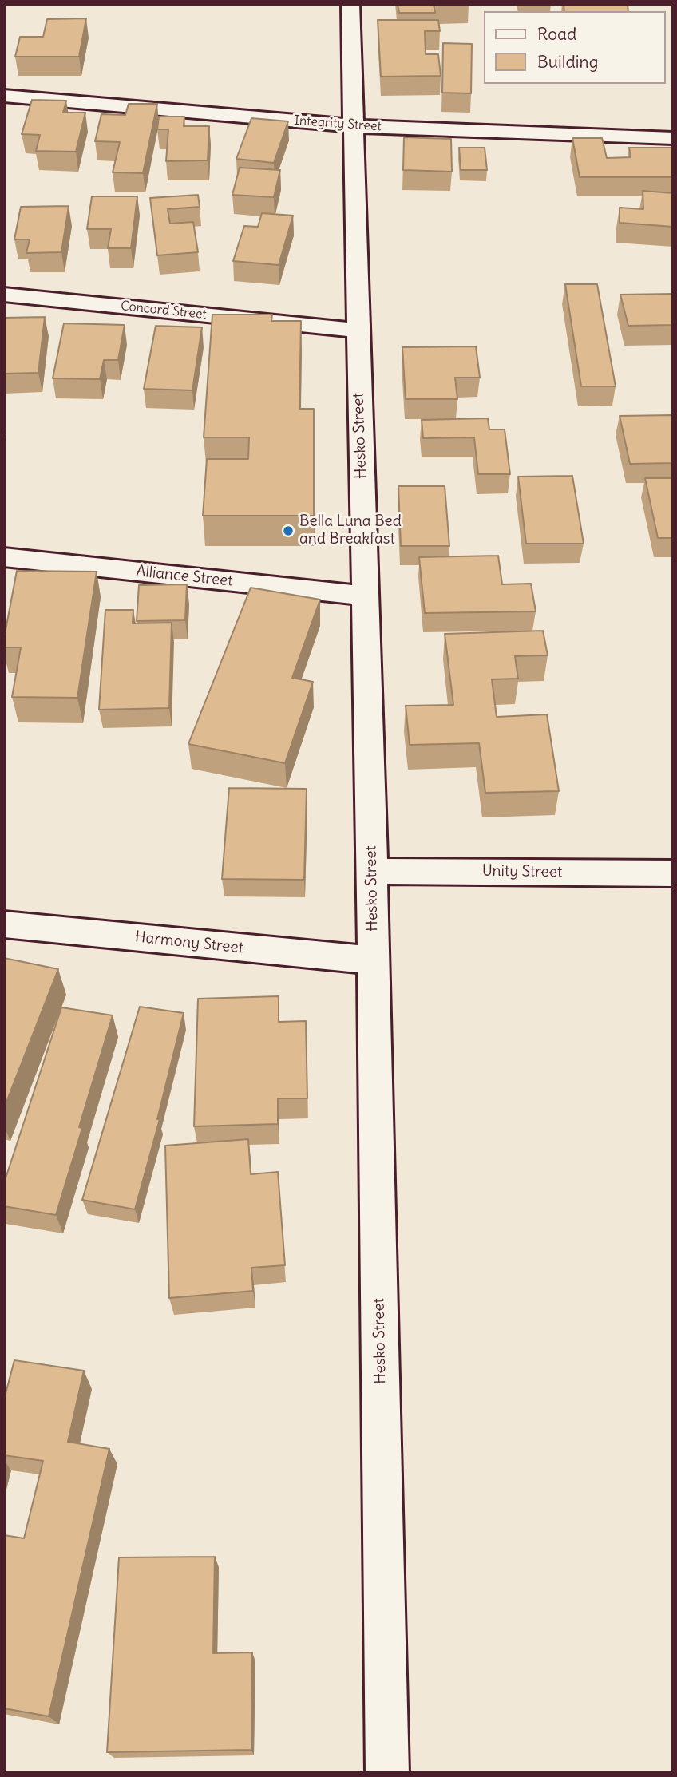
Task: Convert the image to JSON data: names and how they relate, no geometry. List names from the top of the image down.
{
  "streets": {
    "street": [
      "Integrity Street",
      "Concord Street",
      "Hesko Street",
      "Alliance Street",
      "Unity Street",
      "Harmony Street"
    ]
  },
  "crossings": [
    ["Integrity Street", "Hesko Street"],
    ["Concord Street", "Hesko Street"],
    ["Hesko Street", "Alliance Street"],
    ["Hesko Street", "Unity Street"],
    ["Hesko Street", "Harmony Street"]
  ],
  "places": ["Bella Luna Bed and Breakfast"],
  "legend": ["Road", "Building"]
}
